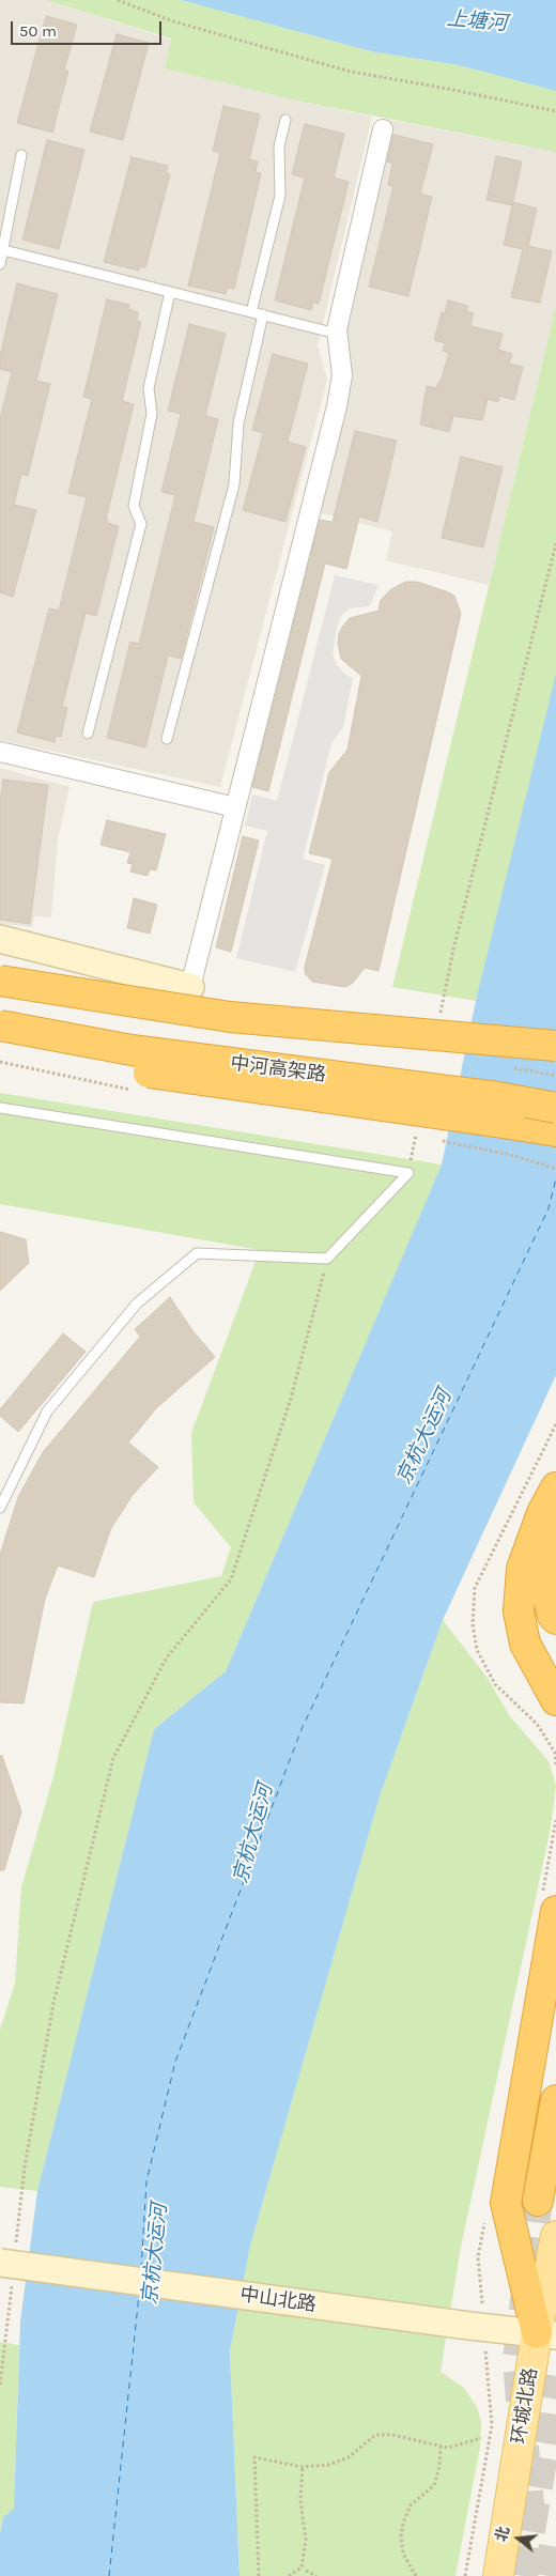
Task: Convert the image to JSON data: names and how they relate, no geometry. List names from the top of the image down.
{
  "streets": {
    "highway": ["中河高架路"],
    "main road": ["中山北路", "环城北路"]
  },
  "crossings": [
    ["中山北路", "环城北路"]
  ],
  "water": ["上塘河", "京杭大运河"],
  "scale_bar": "50 m",
  "north": "left"
}
